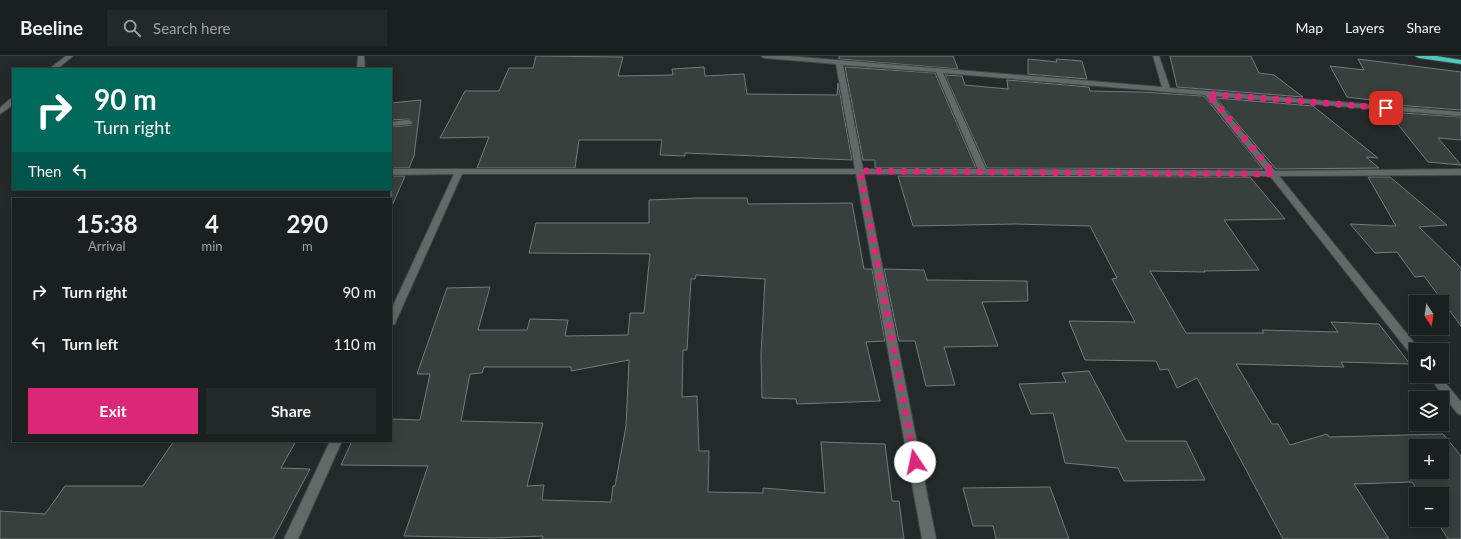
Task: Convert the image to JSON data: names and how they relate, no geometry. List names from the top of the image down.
{
  "north": "bottom",
  "page": {
    "header": "Beeline",
    "search": "Search here",
    "nav": ["Map", "Layers", "Share"],
    "turn": ["90 m", "Turn right"],
    "then": "Then",
    "eta": [
      "15:38",
      "Arrival",
      "4",
      "min",
      "290",
      "m"
    ],
    "list": [
      {
        "name": "Turn right",
        "value": "90 m"
      },
      {
        "name": "Turn left",
        "value": "110 m"
      }
    ],
    "map_buttons": ["+", "−"],
    "buttons": ["Exit", "Share"]
  }
}
